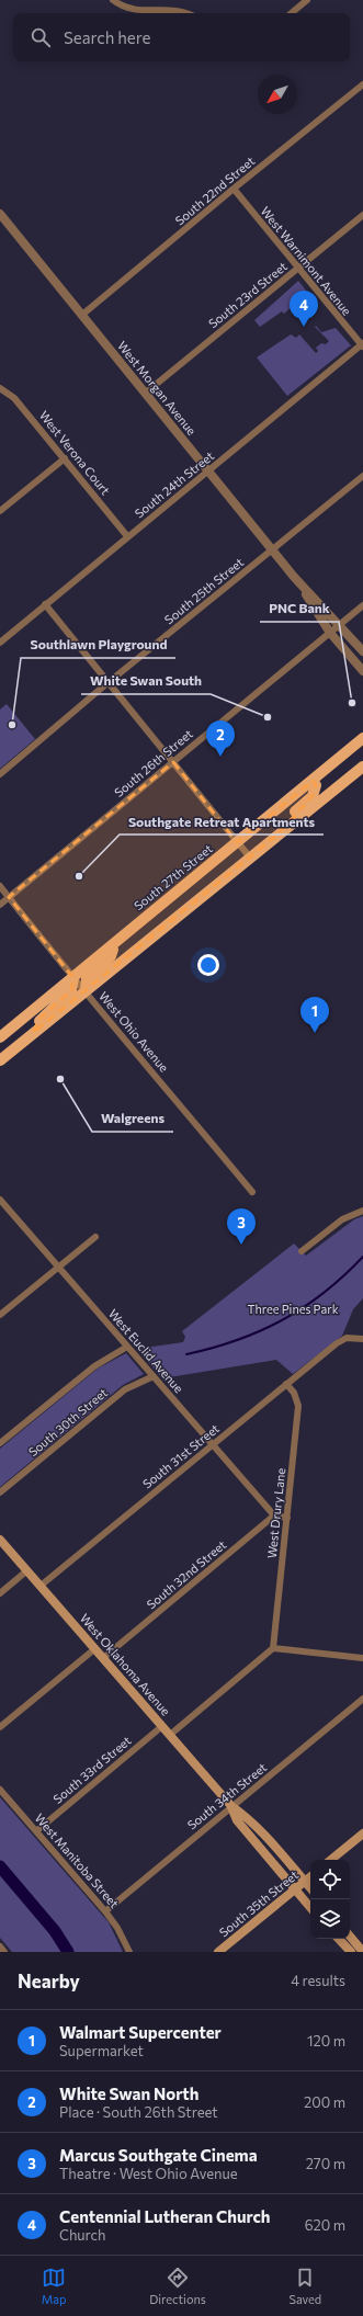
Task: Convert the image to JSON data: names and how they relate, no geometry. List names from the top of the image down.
{
  "streets": {
    "main road": ["South 27th Street", "West Oklahoma Avenue", "South 35th Street"],
    "street": [
      "South 22nd Street",
      "West Warnimont Avenue",
      "South 23rd Street",
      "West Morgan Avenue",
      "West Verona Court",
      "South 24th Street",
      "South 25th Street",
      "South 26th Street",
      "West Ohio Avenue",
      "West Euclid Avenue",
      "South 30th Street",
      "South 31st Street",
      "West Drury Lane",
      "South 32nd Street",
      "South 33rd Street",
      "South 34th Street",
      "West Manitoba Street"
    ]
  },
  "crossings": [
    ["South 22nd Street", "West Warnimont Avenue"],
    ["South 22nd Street", "West Morgan Avenue"],
    ["West Warnimont Avenue", "South 23rd Street"],
    ["West Warnimont Avenue", "South 24th Street"],
    ["South 23rd Street", "West Morgan Avenue"],
    ["West Morgan Avenue", "South 24th Street"],
    ["West Morgan Avenue", "South 25th Street"],
    ["West Morgan Avenue", "South 26th Street"],
    ["West Verona Court", "South 24th Street"],
    ["South 26th Street", "West Ohio Avenue"],
    ["South 27th Street", "West Ohio Avenue"],
    ["West Euclid Avenue", "South 30th Street"],
    ["West Euclid Avenue", "South 31st Street"],
    ["West Euclid Avenue", "South 32nd Street"],
    ["South 31st Street", "West Drury Lane"],
    ["South 31st Street", "West Oklahoma Avenue"],
    ["South 32nd Street", "West Oklahoma Avenue"],
    ["West Oklahoma Avenue", "South 33rd Street"],
    ["West Oklahoma Avenue", "South 34th Street"],
    ["West Oklahoma Avenue", "South 35th Street"],
    ["South 33rd Street", "West Manitoba Street"],
    ["South 34th Street", "West Manitoba Street"]
  ],
  "parks": ["Three Pines Park"],
  "places": [
    "PNC Bank",
    "White Swan South",
    "Southlawn Playground",
    "Southgate Retreat Apartments",
    "Walgreens"
  ],
  "north": "bottom left",
  "page": {
    "search": "Search here",
    "pins": [
      "4",
      "2",
      "1",
      "3"
    ],
    "heading": ["Nearby", "4 results"],
    "list": [
      {
        "mark": "1",
        "name": "Walmart Supercenter",
        "note": "Supermarket",
        "value": "120 m"
      },
      {
        "mark": "2",
        "name": "White Swan North",
        "note": "Place · South 26th Street",
        "value": "200 m"
      },
      {
        "mark": "3",
        "name": "Marcus Southgate Cinema",
        "note": "Theatre · West Ohio Avenue",
        "value": "270 m"
      },
      {
        "mark": "4",
        "name": "Centennial Lutheran Church",
        "note": "Church",
        "value": "620 m"
      }
    ],
    "nav": ["Map", "Directions", "Saved"]
  }
}
